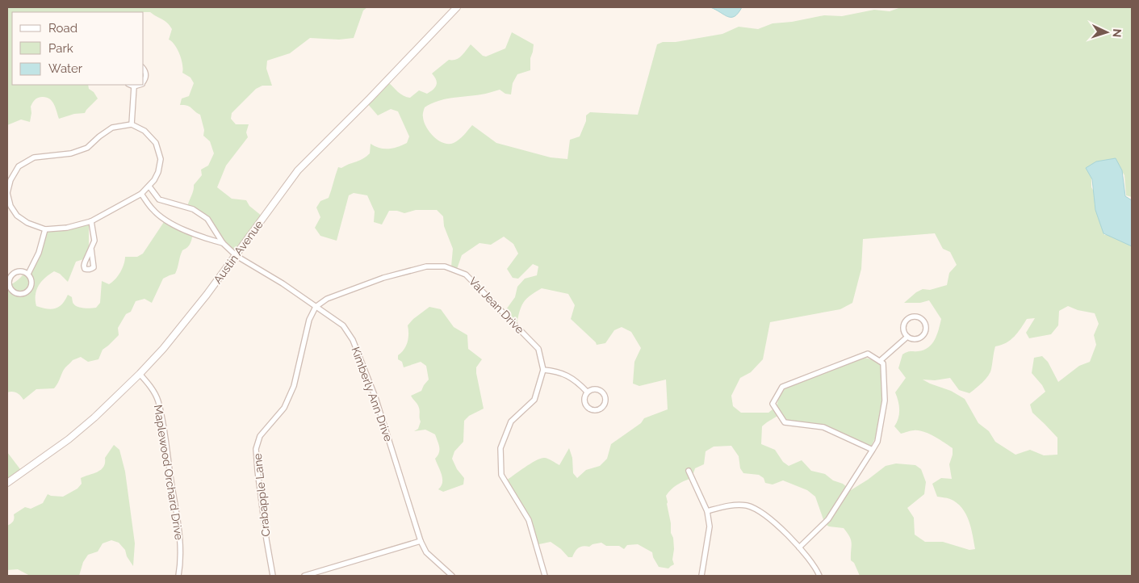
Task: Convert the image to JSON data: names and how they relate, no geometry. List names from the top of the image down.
{
  "streets": {
    "street": [
      "Austin Avenue",
      "Val Jean Drive",
      "Kimberly Ann Drive",
      "Maplewood Orchard Drive",
      "Crabapple Lane"
    ]
  },
  "crossings": [
    ["Austin Avenue", "Kimberly Ann Drive"],
    ["Austin Avenue", "Maplewood Orchard Drive"],
    ["Val Jean Drive", "Kimberly Ann Drive"],
    ["Val Jean Drive", "Crabapple Lane"],
    ["Kimberly Ann Drive", "Crabapple Lane"]
  ],
  "legend": ["Road", "Park", "Water"],
  "north": "right"
}
